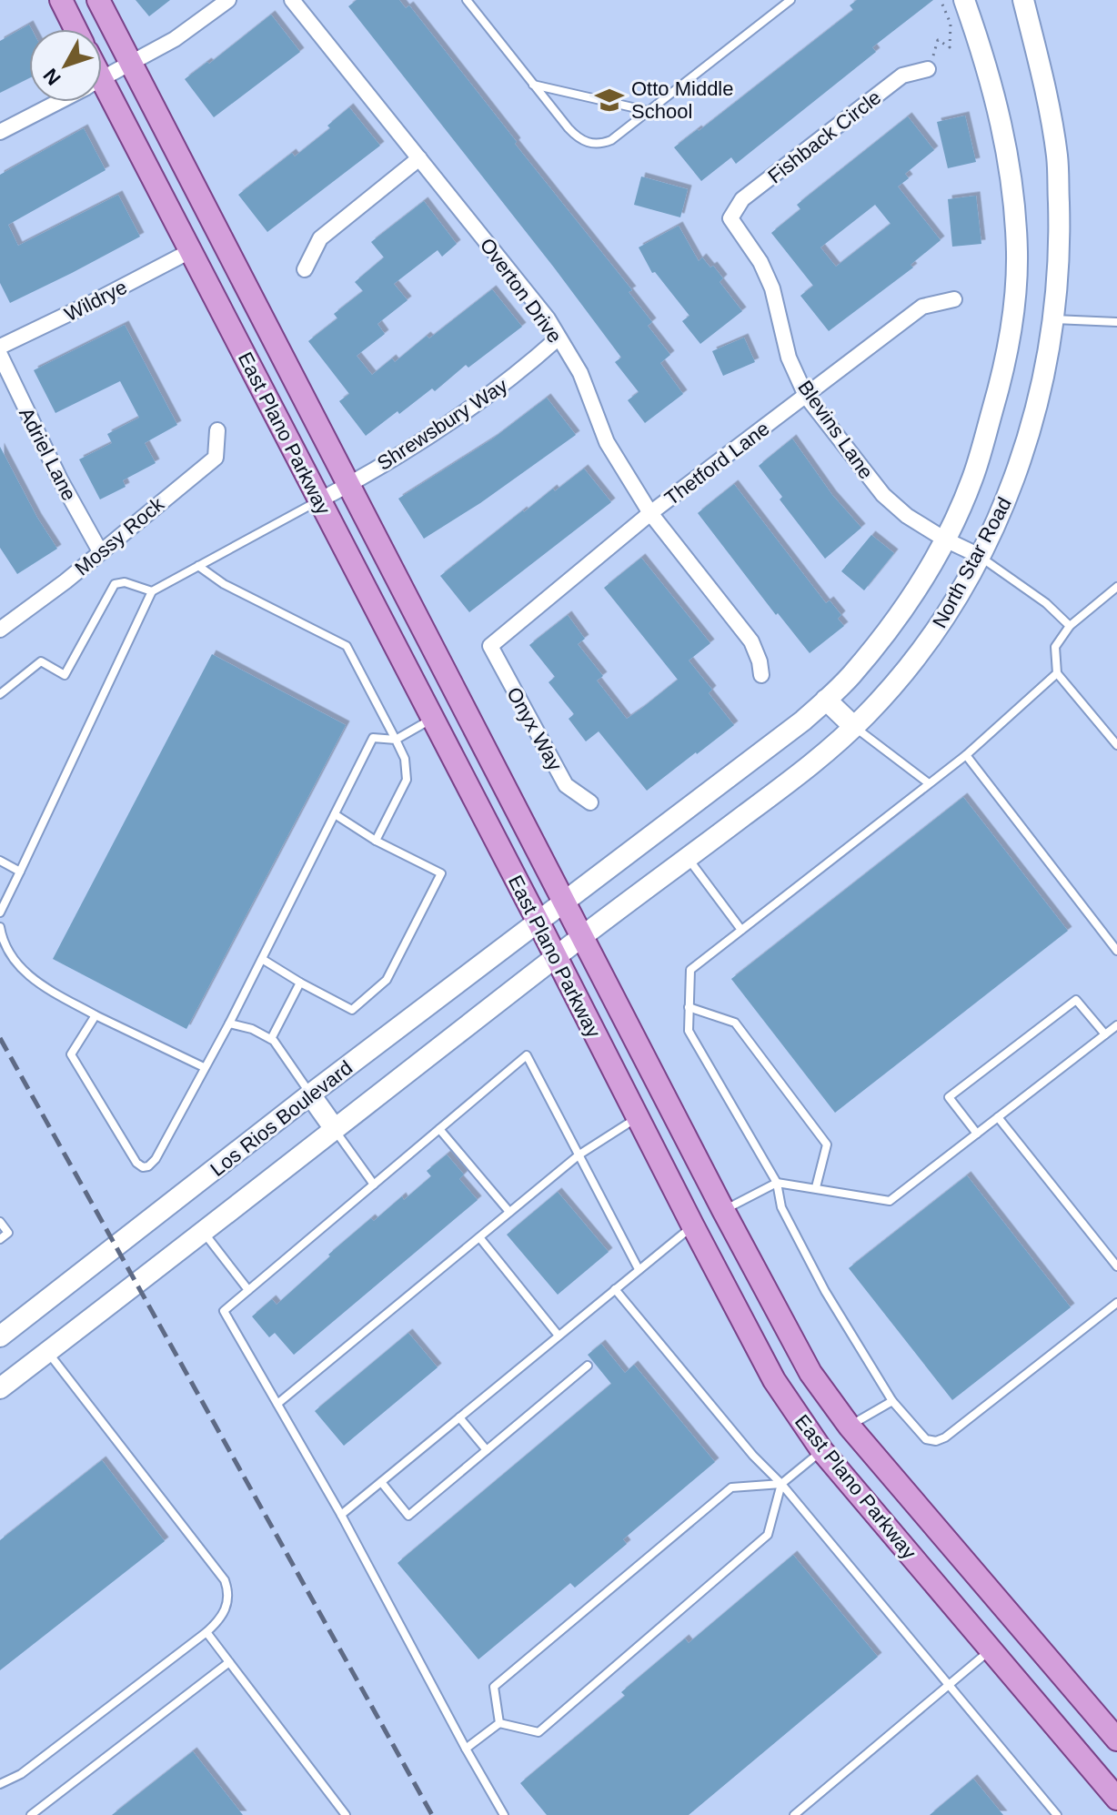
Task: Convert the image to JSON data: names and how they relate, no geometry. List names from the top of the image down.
{
  "streets": {
    "main road": ["East Plano Parkway", "North Star Road", "Los Rios Boulevard"],
    "street": [
      "Fishback Circle",
      "Overton Drive",
      "Wildrye",
      "Shrewsbury Way",
      "Blevins Lane",
      "Adriel Lane",
      "Thetford Lane",
      "Mossy Rock",
      "Onyx Way"
    ]
  },
  "crossings": [
    ["Fishback Circle", "Blevins Lane"],
    ["Overton Drive", "Shrewsbury Way"],
    ["Overton Drive", "Thetford Lane"],
    ["Wildrye", "East Plano Parkway"],
    ["Shrewsbury Way", "East Plano Parkway"],
    ["Blevins Lane", "Thetford Lane"],
    ["Blevins Lane", "North Star Road"],
    ["East Plano Parkway", "North Star Road"],
    ["East Plano Parkway", "Los Rios Boulevard"],
    ["Adriel Lane", "Mossy Rock"],
    ["Thetford Lane", "Onyx Way"],
    ["North Star Road", "Los Rios Boulevard"]
  ],
  "places": {
    "school or university": ["Otto Middle School"]
  },
  "north": "bottom left"
}
